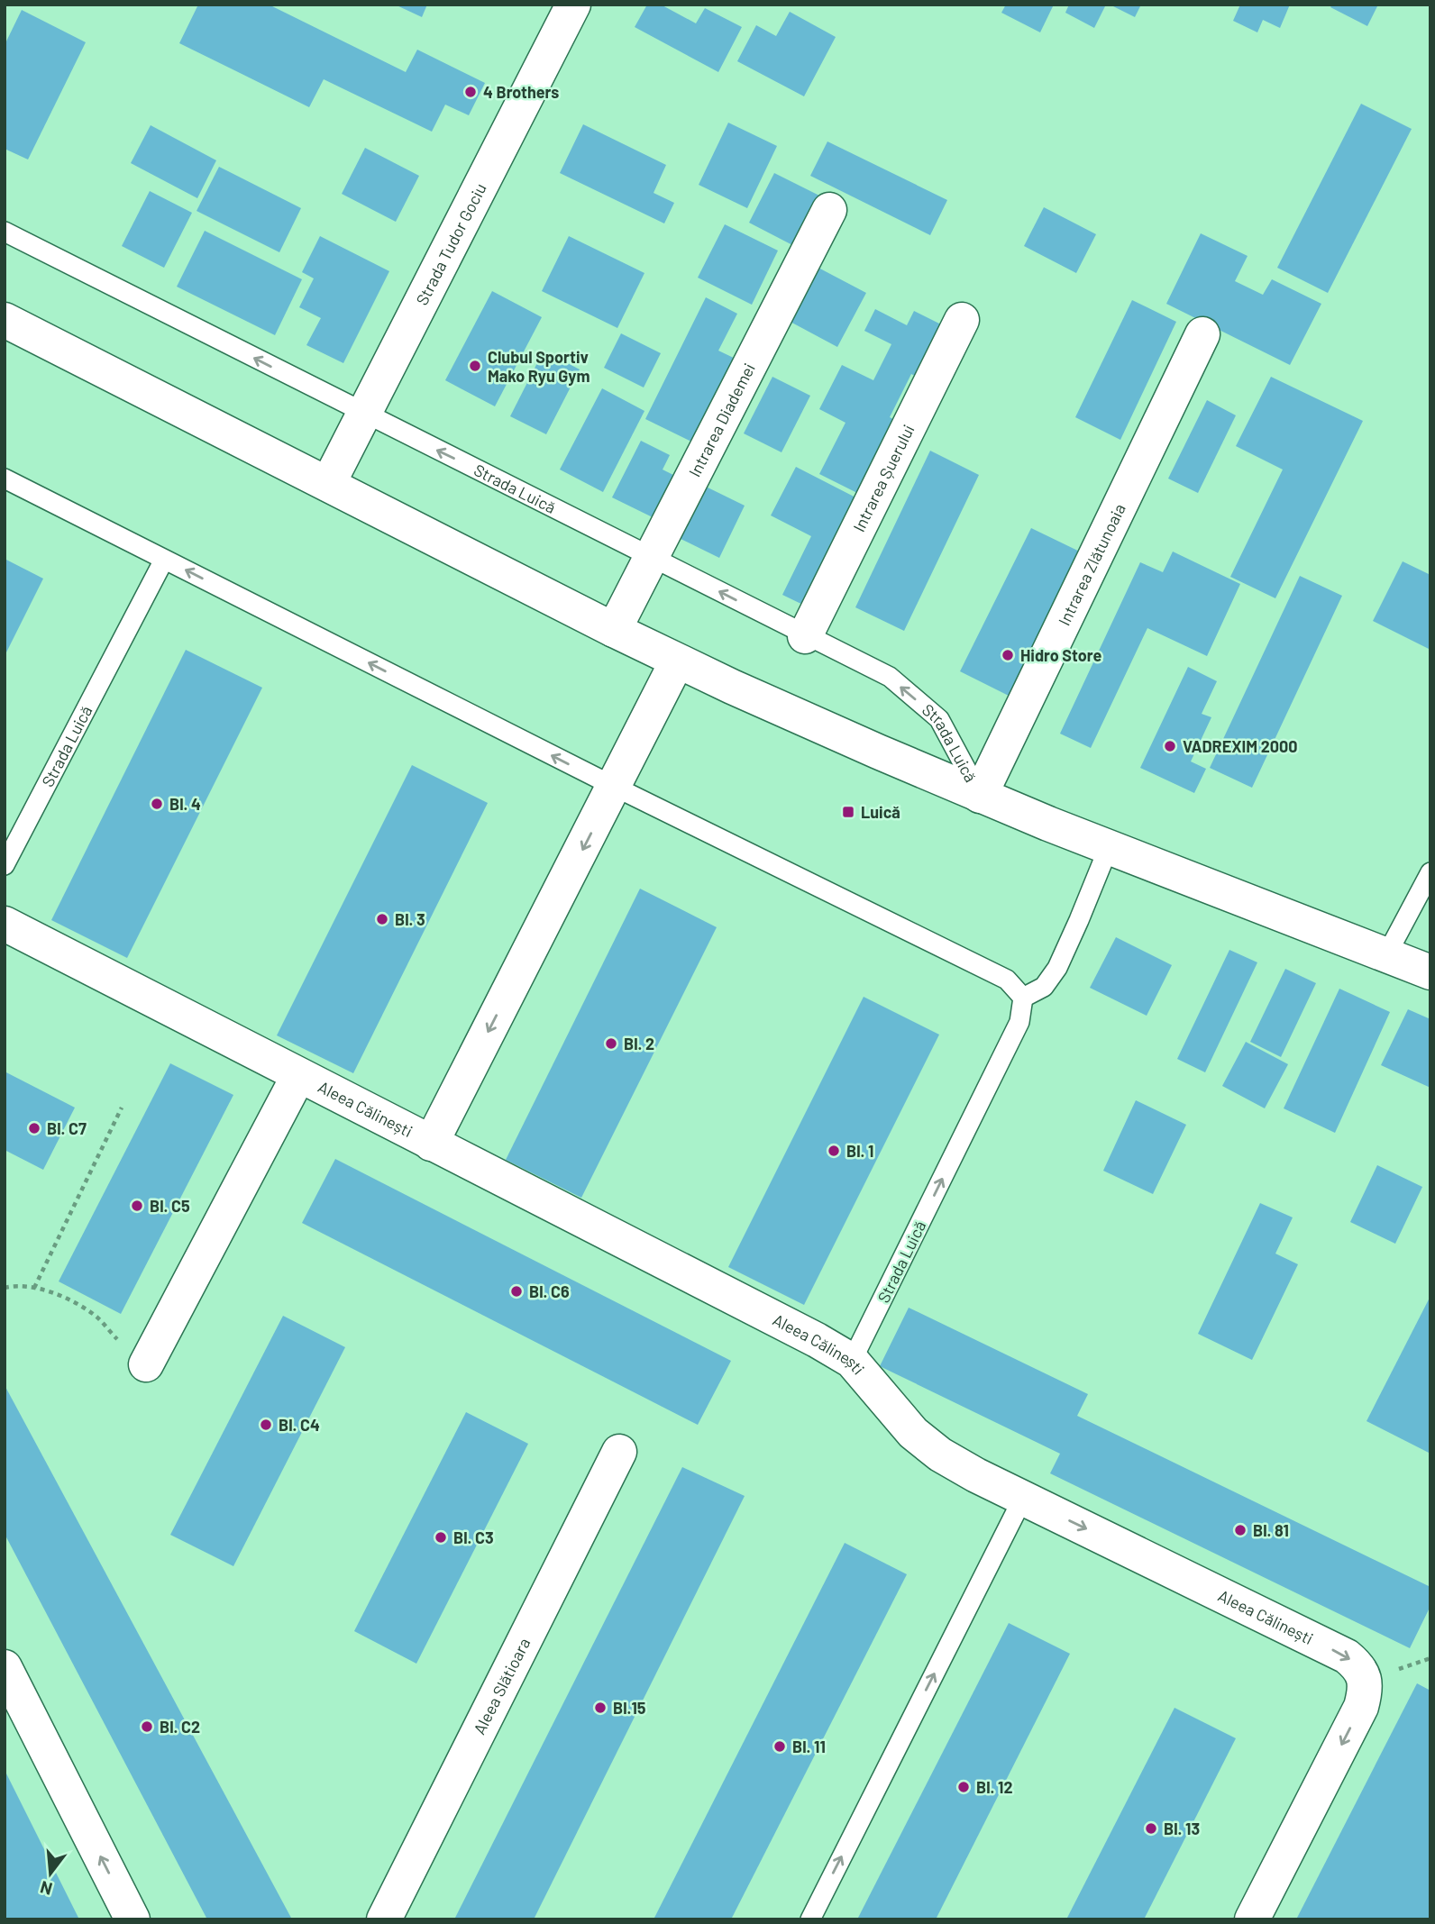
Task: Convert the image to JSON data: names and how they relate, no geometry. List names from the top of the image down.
{
  "streets": {
    "street": [
      "Strada Tudor Gociu",
      "Intrarea Diademei",
      "Intrarea Șuerului",
      "Strada Luică",
      "Intrarea Zlătunoaia",
      "Aleea Călinești",
      "Aleea Slătioara"
    ]
  },
  "crossings": [
    ["Strada Tudor Gociu", "Strada Luică"],
    ["Intrarea Diademei", "Strada Luică"],
    ["Intrarea Șuerului", "Strada Luică"],
    ["Strada Luică", "Intrarea Zlătunoaia"],
    ["Strada Luică", "Aleea Călinești"]
  ],
  "places": {
    "other": [
      "4 Brothers",
      "Clubul Sportiv Mako Ryu Gym",
      "Hidro Store",
      "VADREXIM 2000",
      "Bl. 4",
      "Bl. 3",
      "Bl. 2",
      "Bl. C7",
      "Bl. 1",
      "Bl. C5",
      "Bl. C6",
      "Bl. C4",
      "Bl. 81",
      "Bl. C3",
      "Bl.15",
      "Bl. C2",
      "Bl. 11",
      "Bl. 12",
      "Bl. 13"
    ],
    "transit": ["Luică"]
  },
  "north": "bottom"
}
